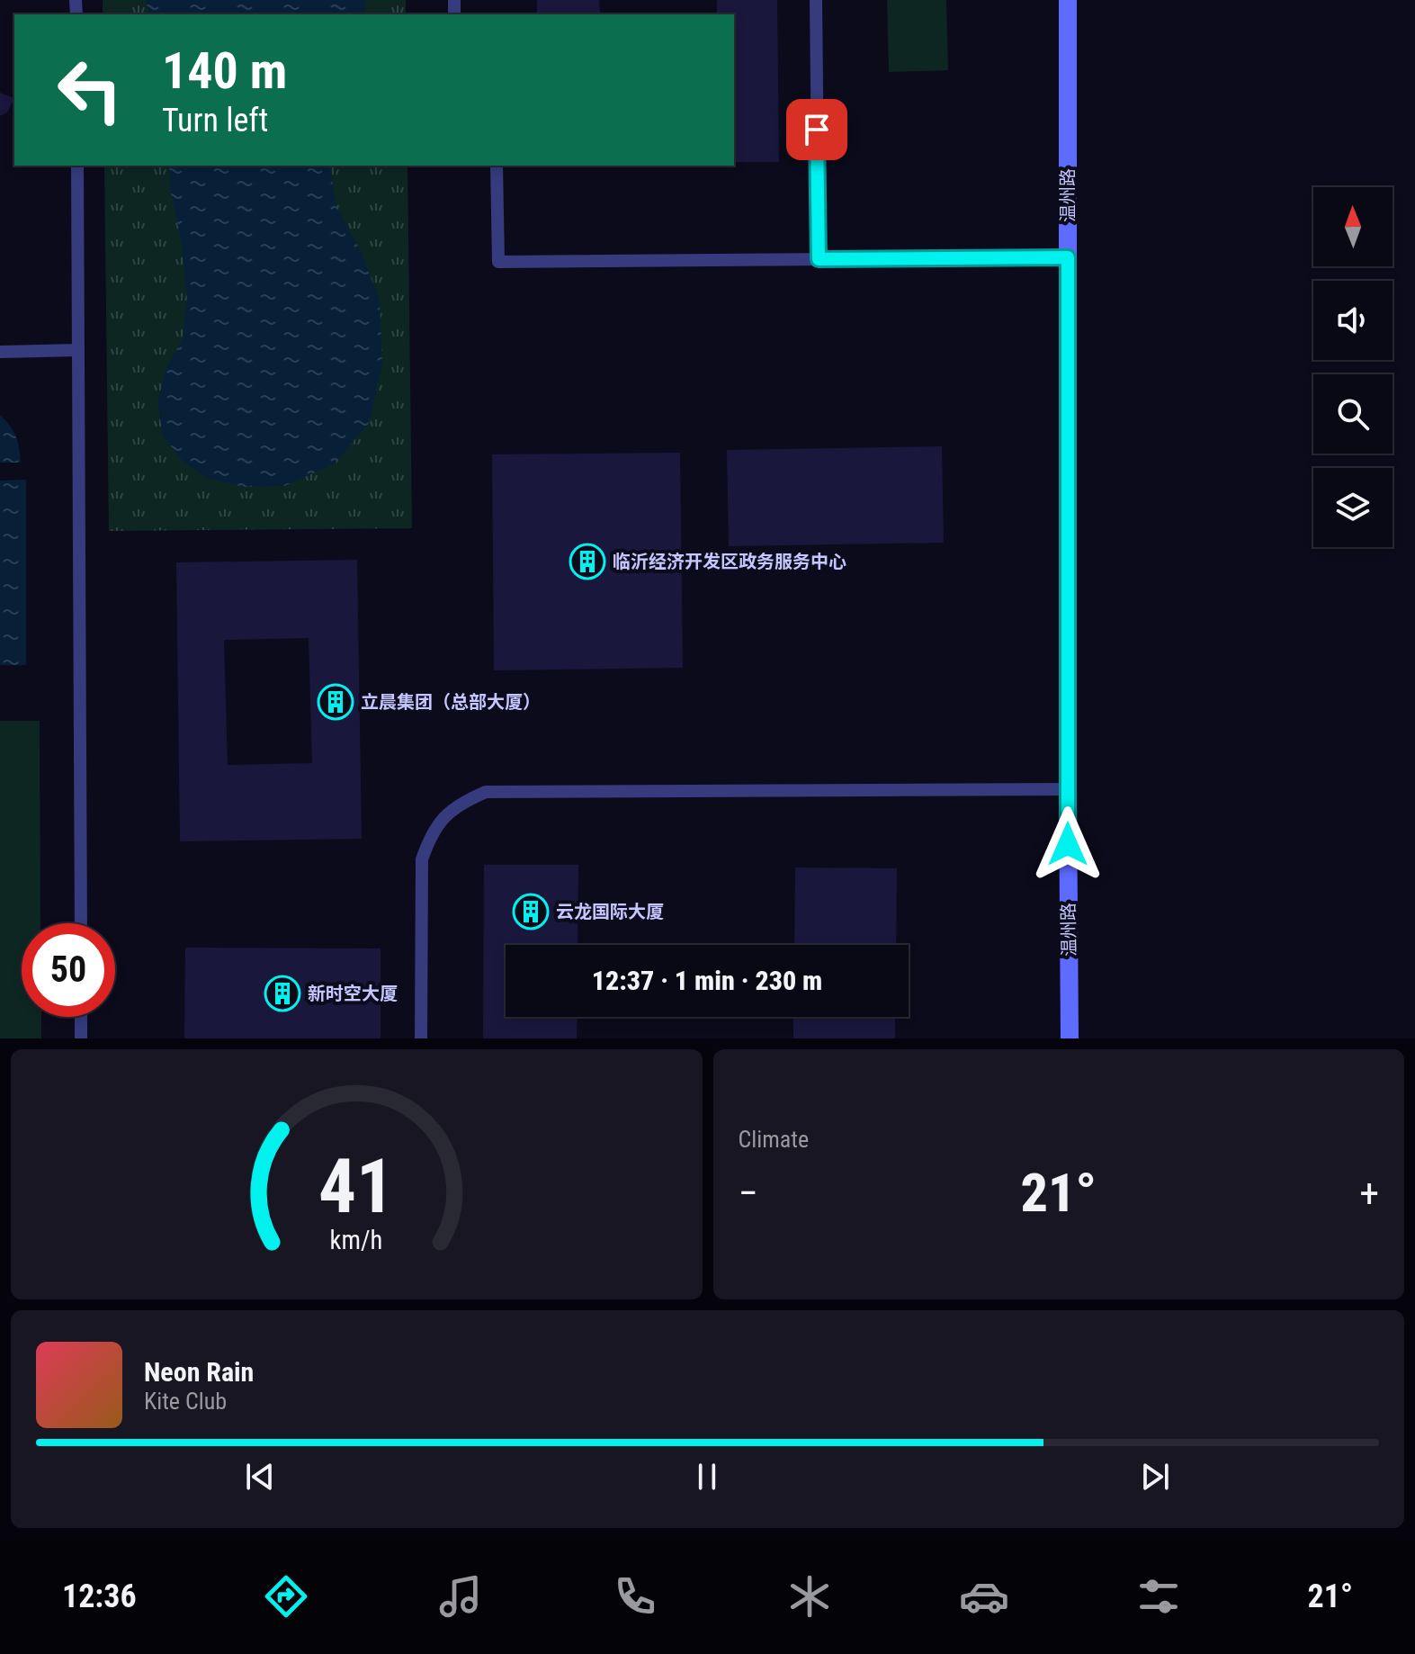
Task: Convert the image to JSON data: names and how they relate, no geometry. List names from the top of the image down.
{
  "streets": {
    "main road": ["温州路"]
  },
  "places": {
    "building": [
      "临沂经济开发区政务服务中心",
      "立晨集团（总部大厦）",
      "云龙国际大厦",
      "新时空大厦"
    ]
  },
  "north": "top",
  "page": {
    "turn": ["140 m", "Turn left"],
    "limit": "50",
    "trip": "12:37 · 1 min · 230 m",
    "tile": "Climate",
    "heat": ["−", "21°", "+"],
    "song": ["Neon Rain", "Kite Club"],
    "tabs": ["12:36", "21°"],
    "gauge": ["41", "km/h"]
  }
}
